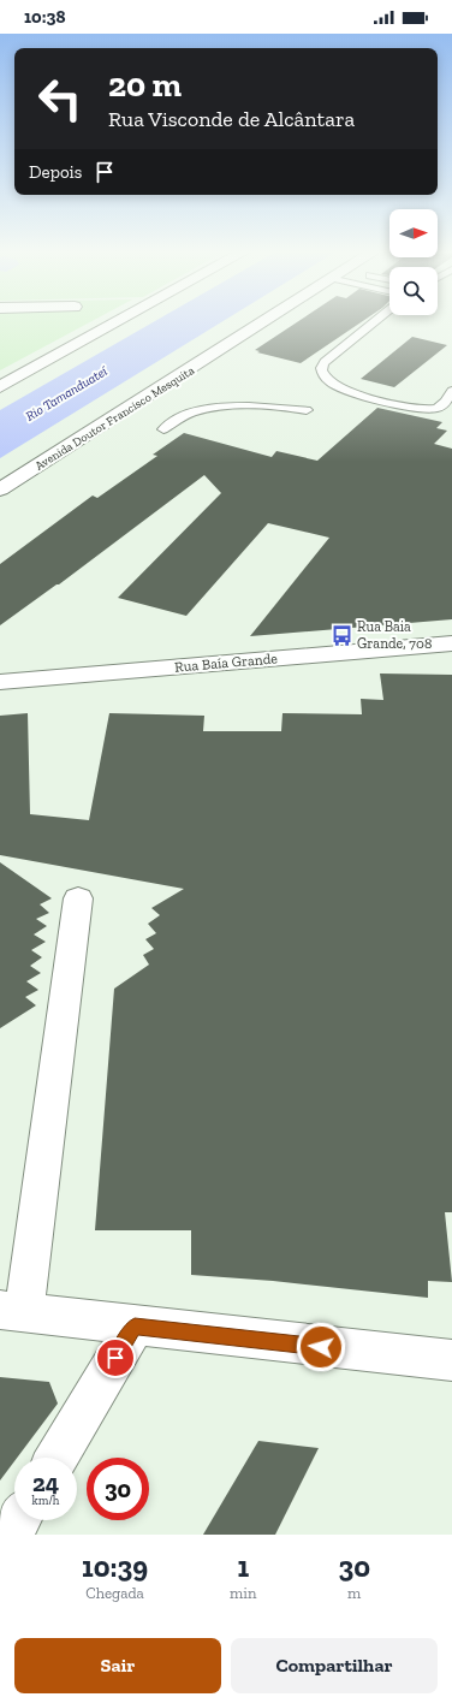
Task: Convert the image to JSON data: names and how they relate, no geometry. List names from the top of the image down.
{
  "streets": {
    "main road": ["Avenida Doutor Francisco Mesquita", "Rua Baía Grande"]
  },
  "water": ["Rio Tamanduateí"],
  "places": {
    "bus stop": ["Rua Baia Grande, 708"]
  },
  "north": "right",
  "page": {
    "status": "10:38",
    "turn": ["20 m", "Rua Visconde de Alcântara"],
    "then": "Depois",
    "speed": "24 km/h",
    "limit": "30",
    "eta": [
      "10:39",
      "Chegada",
      "1",
      "min",
      "30",
      "m"
    ],
    "buttons": ["Sair", "Compartilhar"]
  }
}
